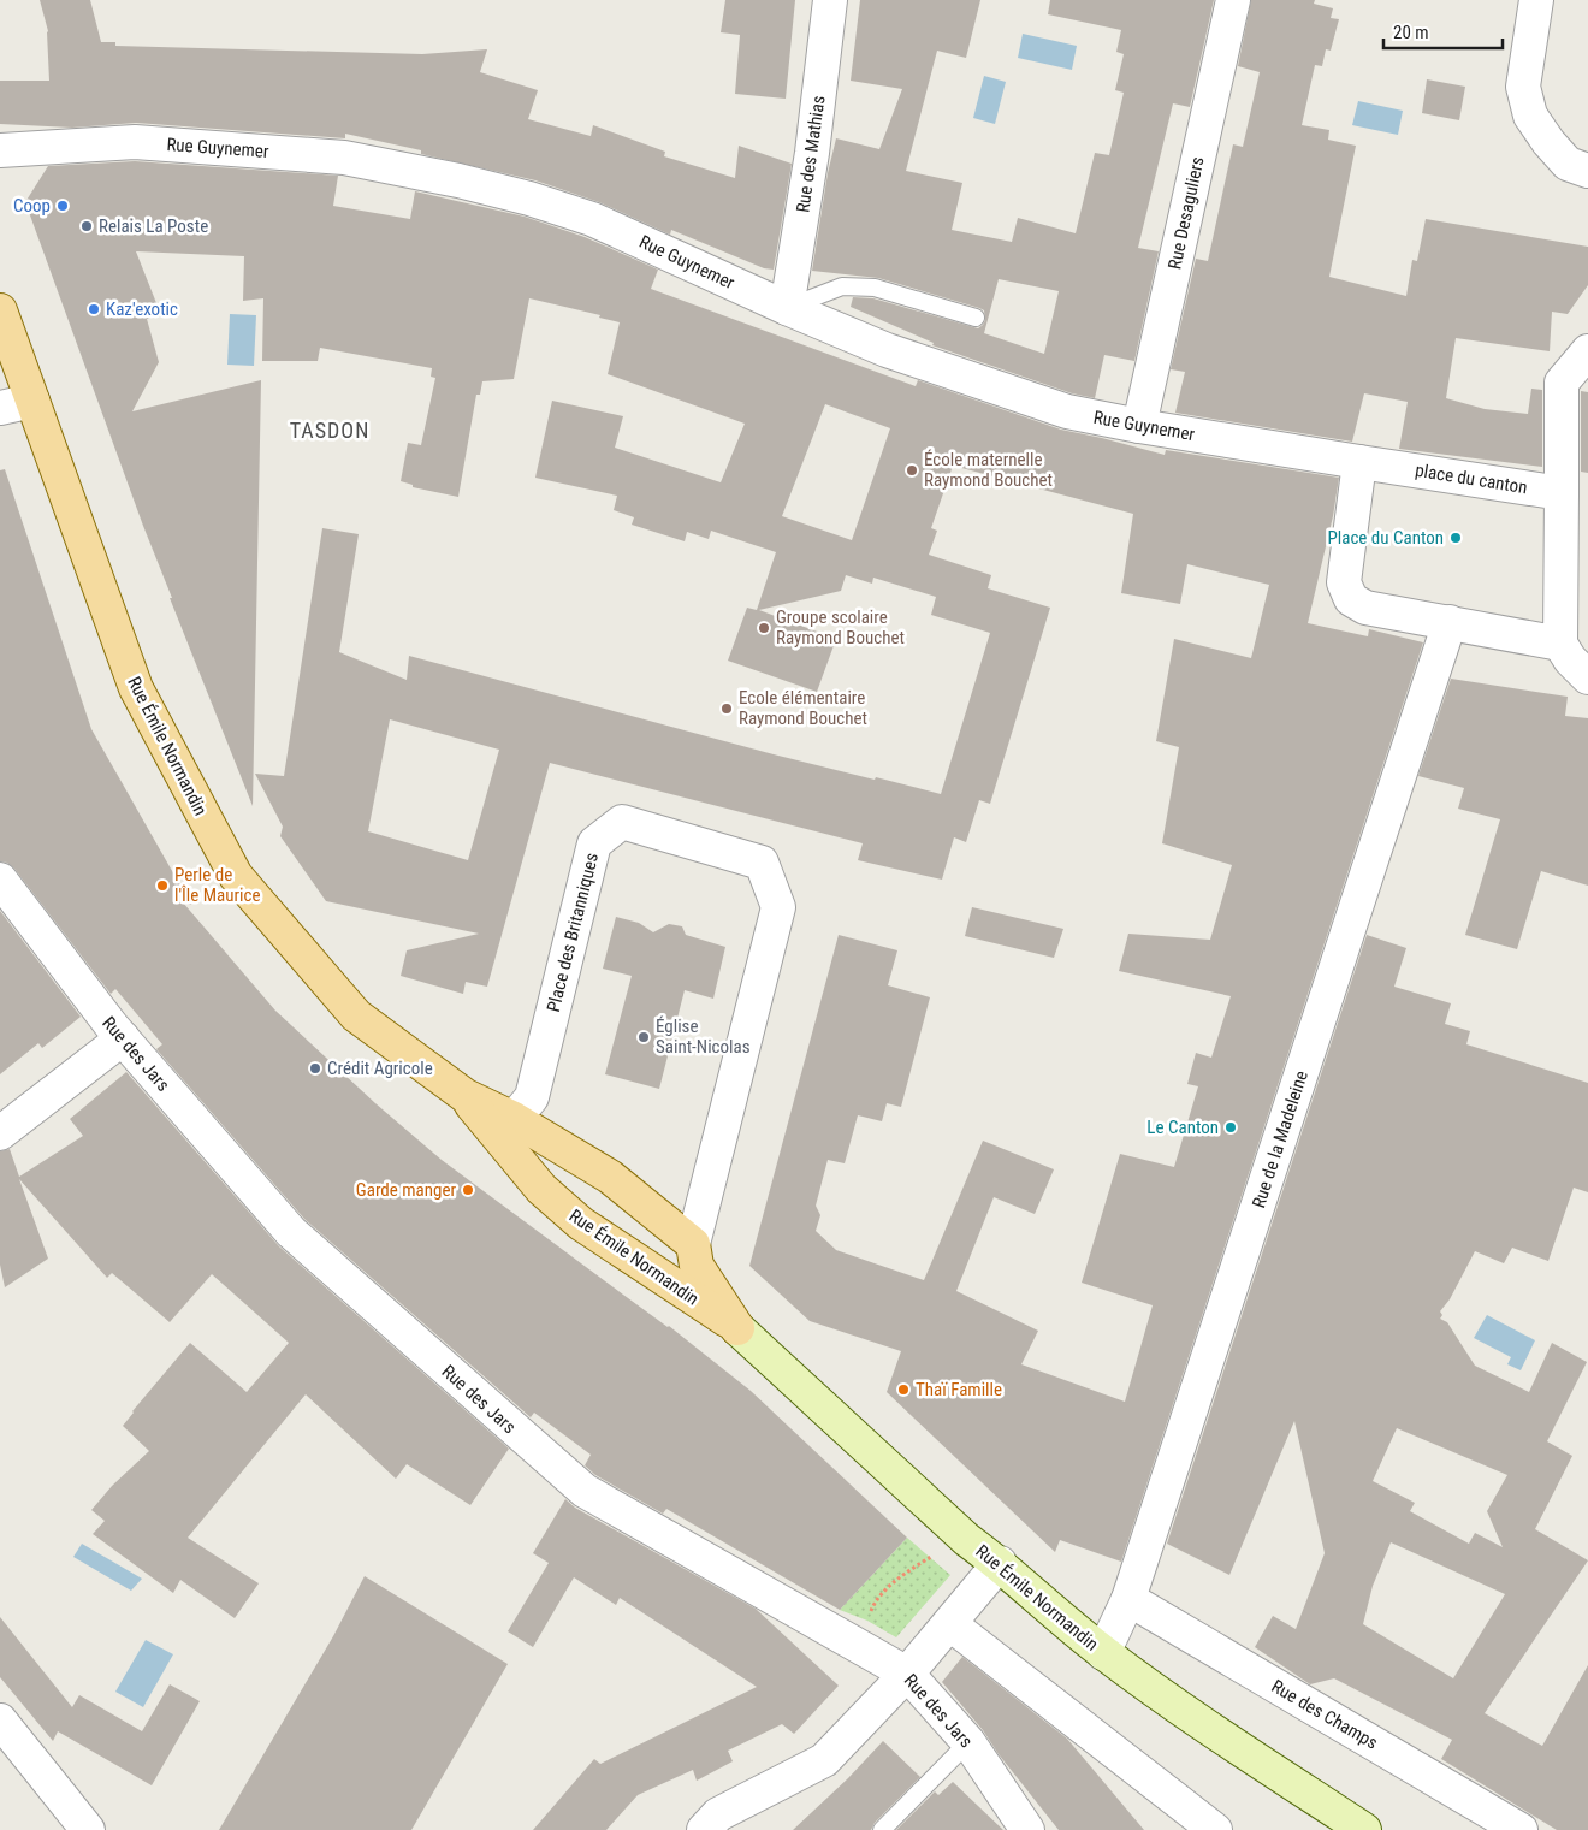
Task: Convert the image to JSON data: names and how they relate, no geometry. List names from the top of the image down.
{
  "streets": {
    "main road": ["Rue Émile Normandin"],
    "street": [
      "Rue Guynemer",
      "Rue des Mathias",
      "Rue Desaguliers",
      "place du canton",
      "Place des Britanniques",
      "Rue des Jars",
      "Rue de la Madeleine",
      "Rue des Champs"
    ]
  },
  "crossings": [
    ["Rue Guynemer", "Rue des Mathias"],
    ["Rue Guynemer", "Rue Desaguliers"],
    ["Rue Guynemer", "place du canton"],
    ["Rue Émile Normandin", "Place des Britanniques"],
    ["Rue Émile Normandin", "Rue de la Madeleine"],
    ["Rue de la Madeleine", "Rue des Champs"]
  ],
  "districts": ["TASDON"],
  "places": [
    "Coop",
    "Relais La Poste",
    "Kaz'exotic",
    "École maternelle Raymond Bouchet",
    "Place du Canton",
    "Groupe scolaire Raymond Bouchet",
    "Ecole élémentaire Raymond Bouchet",
    "Perle de l'Île Maurice",
    "Église Saint-Nicolas",
    "Crédit Agricole",
    "Le Canton",
    "Garde manger",
    "Thaï Famille"
  ],
  "scale_bar": "20 m"
}
